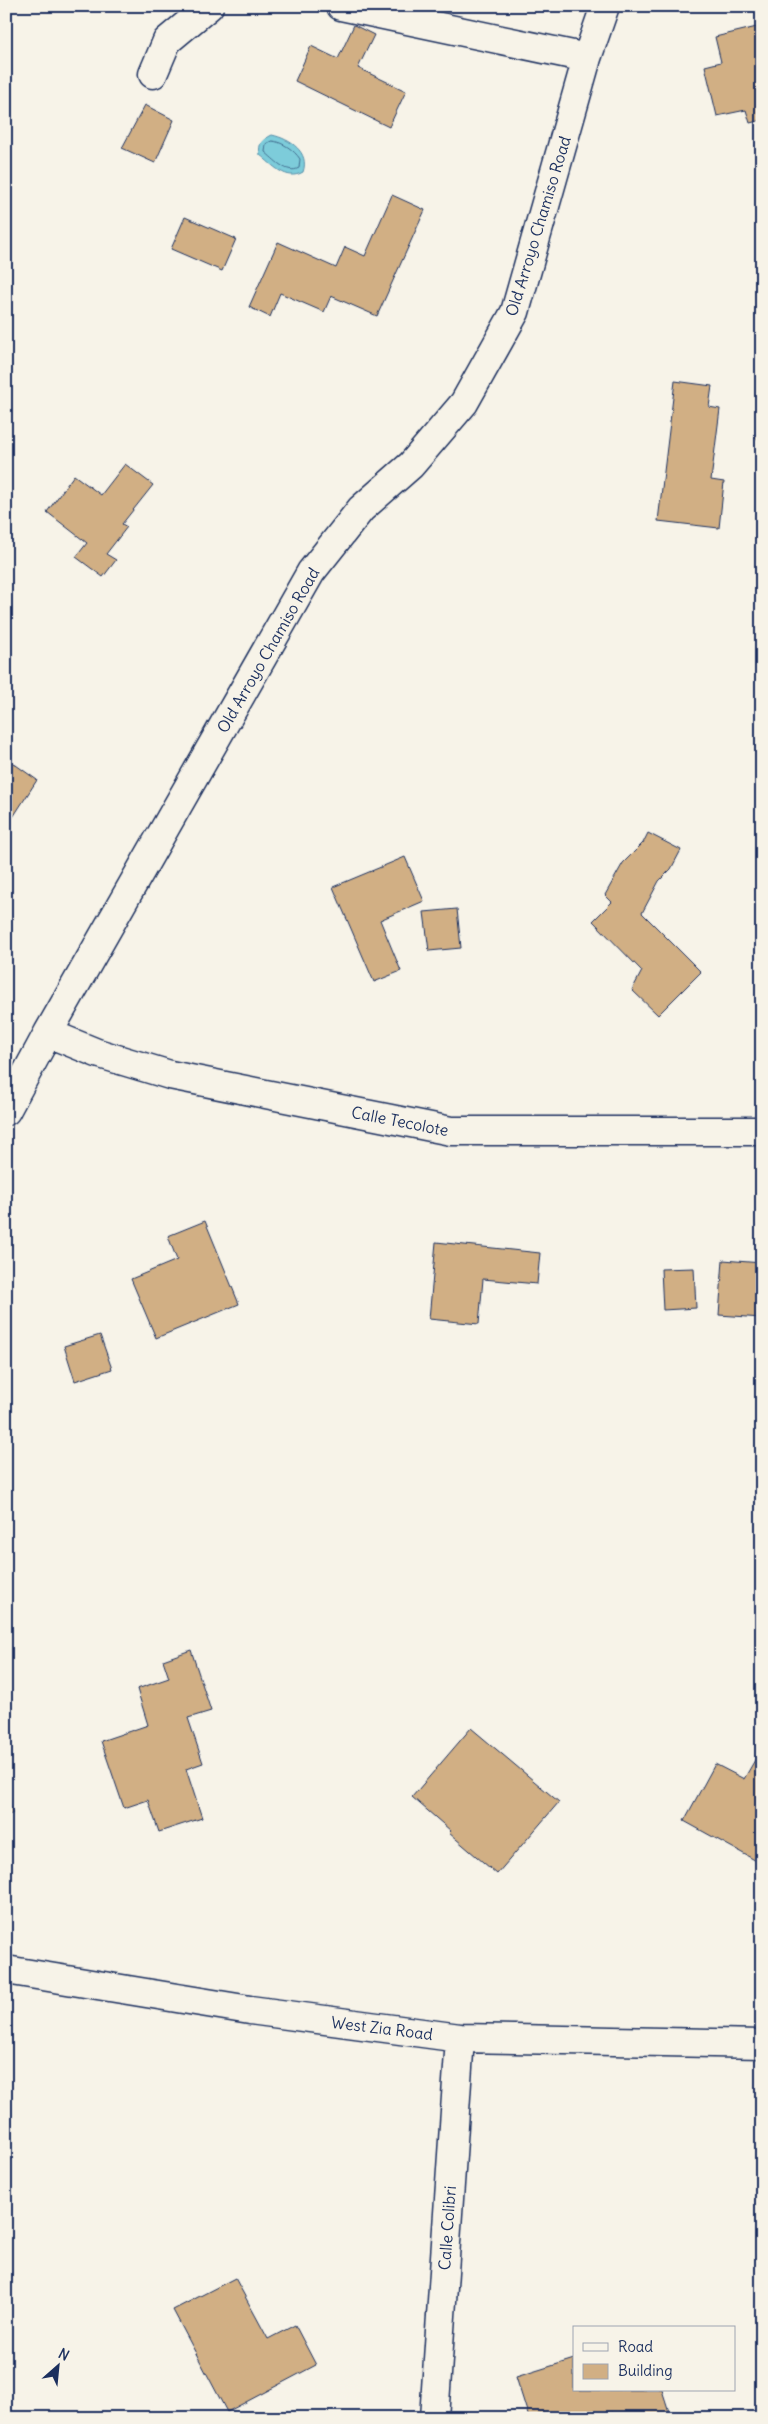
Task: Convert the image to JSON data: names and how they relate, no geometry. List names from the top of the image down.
{
  "streets": {
    "street": [
      "Old Arroyo Chamiso Road",
      "Calle Tecolote",
      "West Zia Road",
      "Calle Colibri"
    ]
  },
  "crossings": [
    ["Old Arroyo Chamiso Road", "Calle Tecolote"],
    ["West Zia Road", "Calle Colibri"]
  ],
  "legend": ["Road", "Building"],
  "north": "top right"
}
